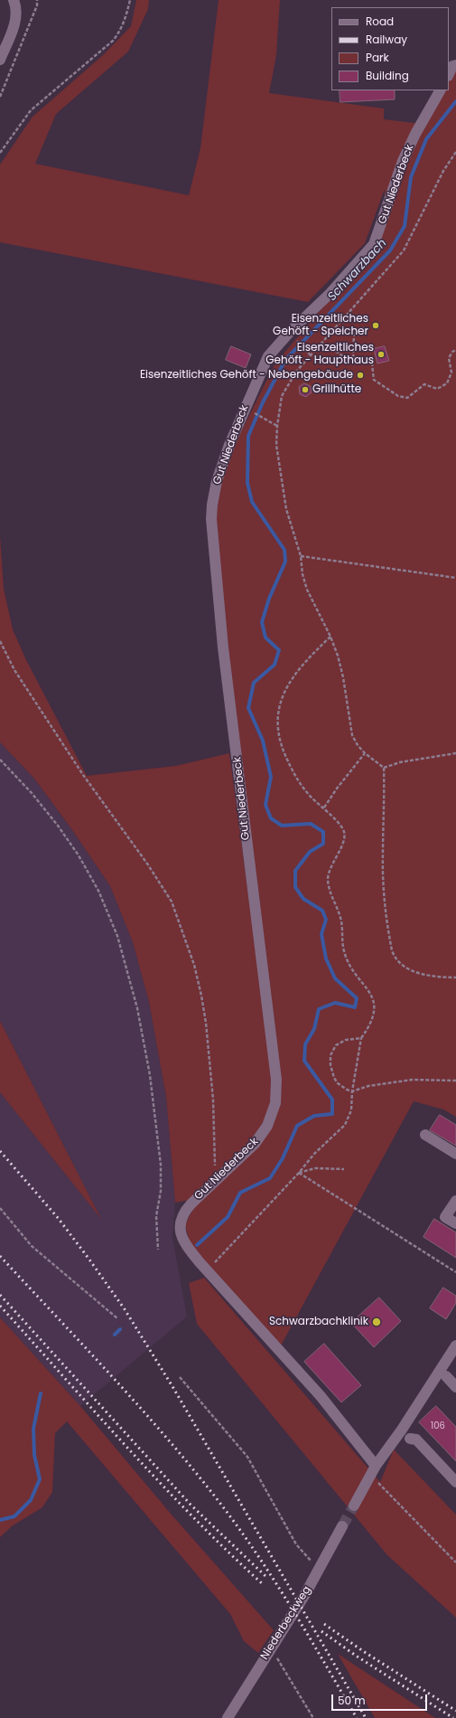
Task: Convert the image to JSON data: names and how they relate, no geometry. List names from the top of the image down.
{
  "streets": {
    "street": ["Gut Niederbeck", "Niederbeckweg"]
  },
  "water": ["Schwarzbach"],
  "places": [
    "Eisenzeitliches Gehöft - Speicher",
    "Eisenzeitliches Gehöft - Haupthaus",
    "Eisenzeitliches Gehöft - Nebengebäude",
    "Grillhütte",
    "Schwarzbachklinik"
  ],
  "house_numbers": ["106"],
  "legend": [
    "Road",
    "Railway",
    "Park",
    "Building"
  ],
  "scale_bar": "50 m"
}
